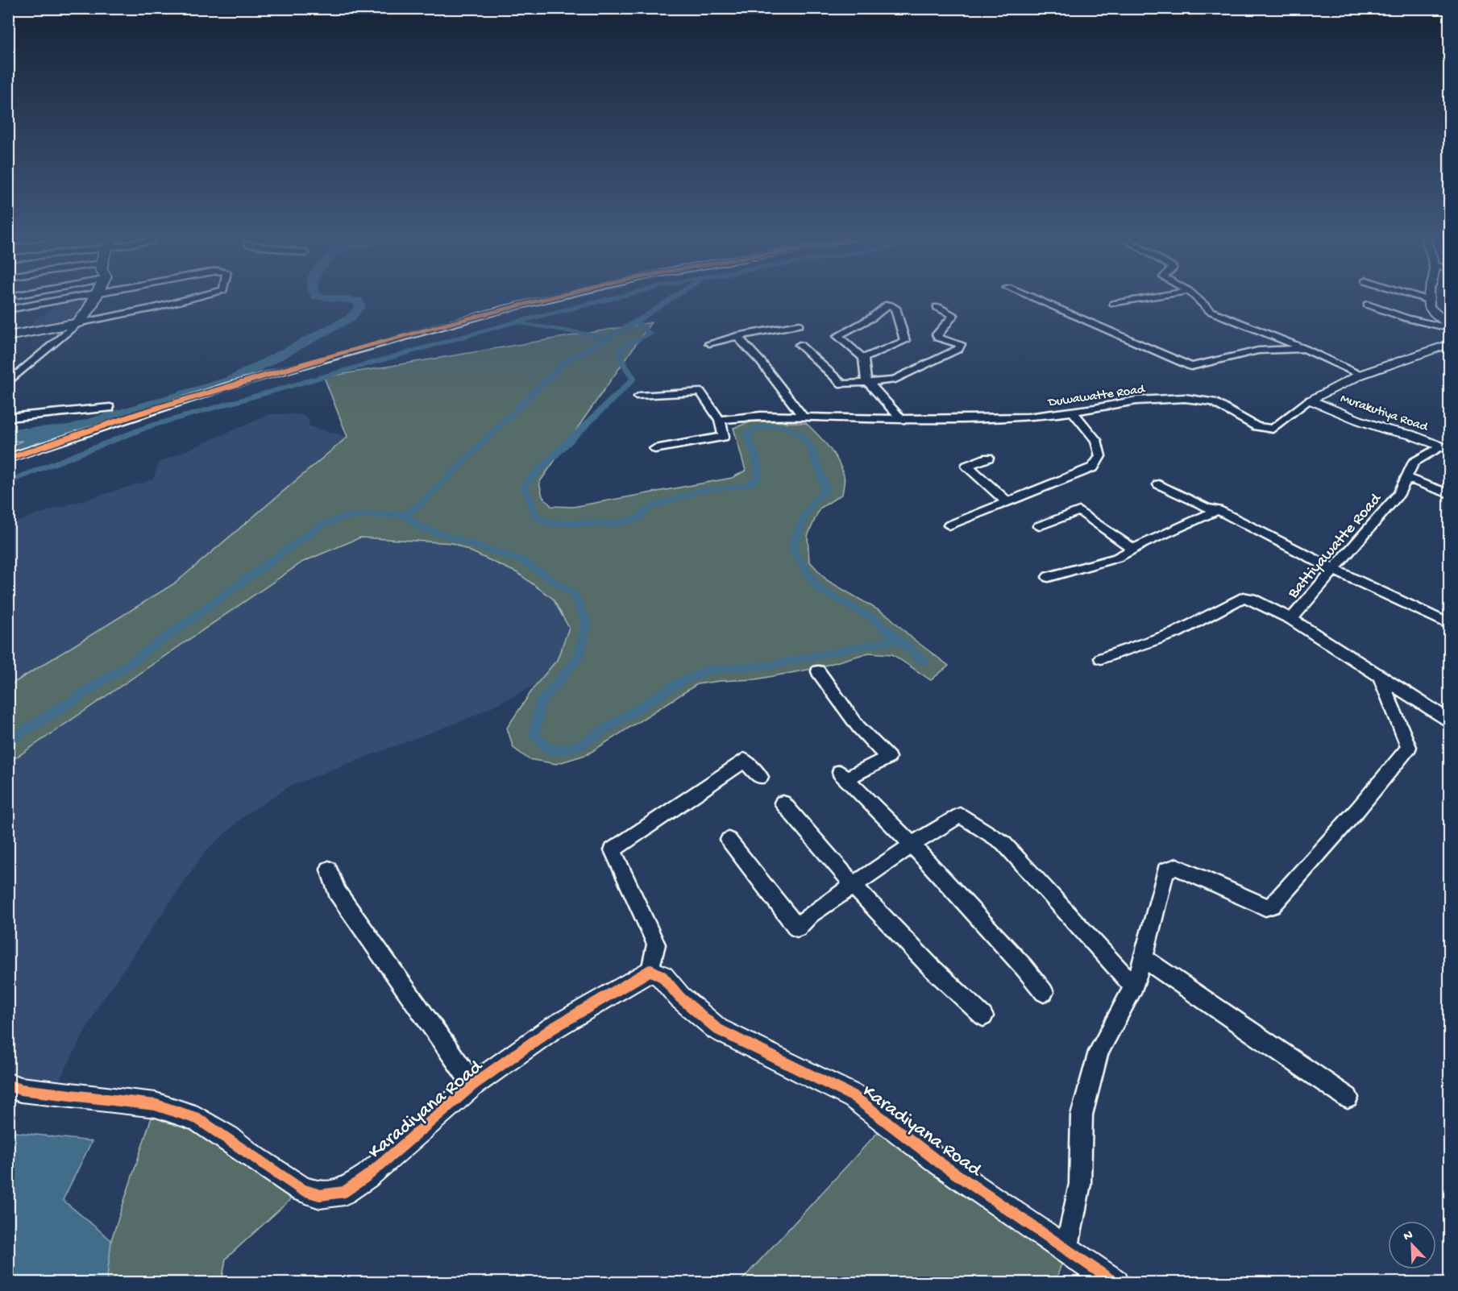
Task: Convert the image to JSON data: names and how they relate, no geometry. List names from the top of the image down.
{
  "streets": {
    "street": [
      "Duwawatte Road",
      "Murakutiya Road",
      "Battiyawatte Road",
      "Karadiyana Road"
    ]
  },
  "crossings": [
    ["Duwawatte Road", "Murakutiya Road"],
    ["Murakutiya Road", "Battiyawatte Road"]
  ],
  "north": "top left"
}
